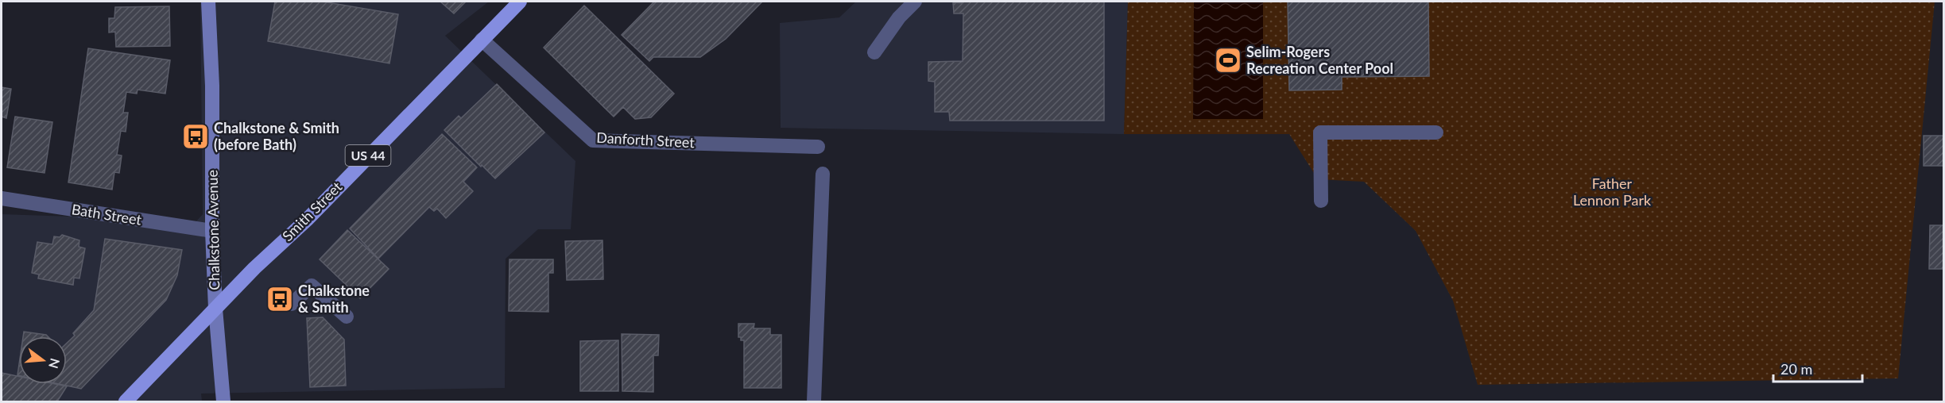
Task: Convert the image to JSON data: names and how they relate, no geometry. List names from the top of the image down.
{
  "streets": {
    "main road": ["US 44", "Smith Street", "Chalkstone Avenue"],
    "street": ["Danforth Street", "Bath Street"]
  },
  "crossings": [
    ["Danforth Street", "Smith Street"],
    ["Smith Street", "Chalkstone Avenue"],
    ["Bath Street", "Chalkstone Avenue"]
  ],
  "parks": ["Father Lennon Park"],
  "places": {
    "sports": ["Selim-Rogers Recreation Center Pool"],
    "bus stop": ["Chalkstone & Smith (before Bath)", "Chalkstone & Smith"]
  },
  "scale_bar": "20 m",
  "north": "right"
}
